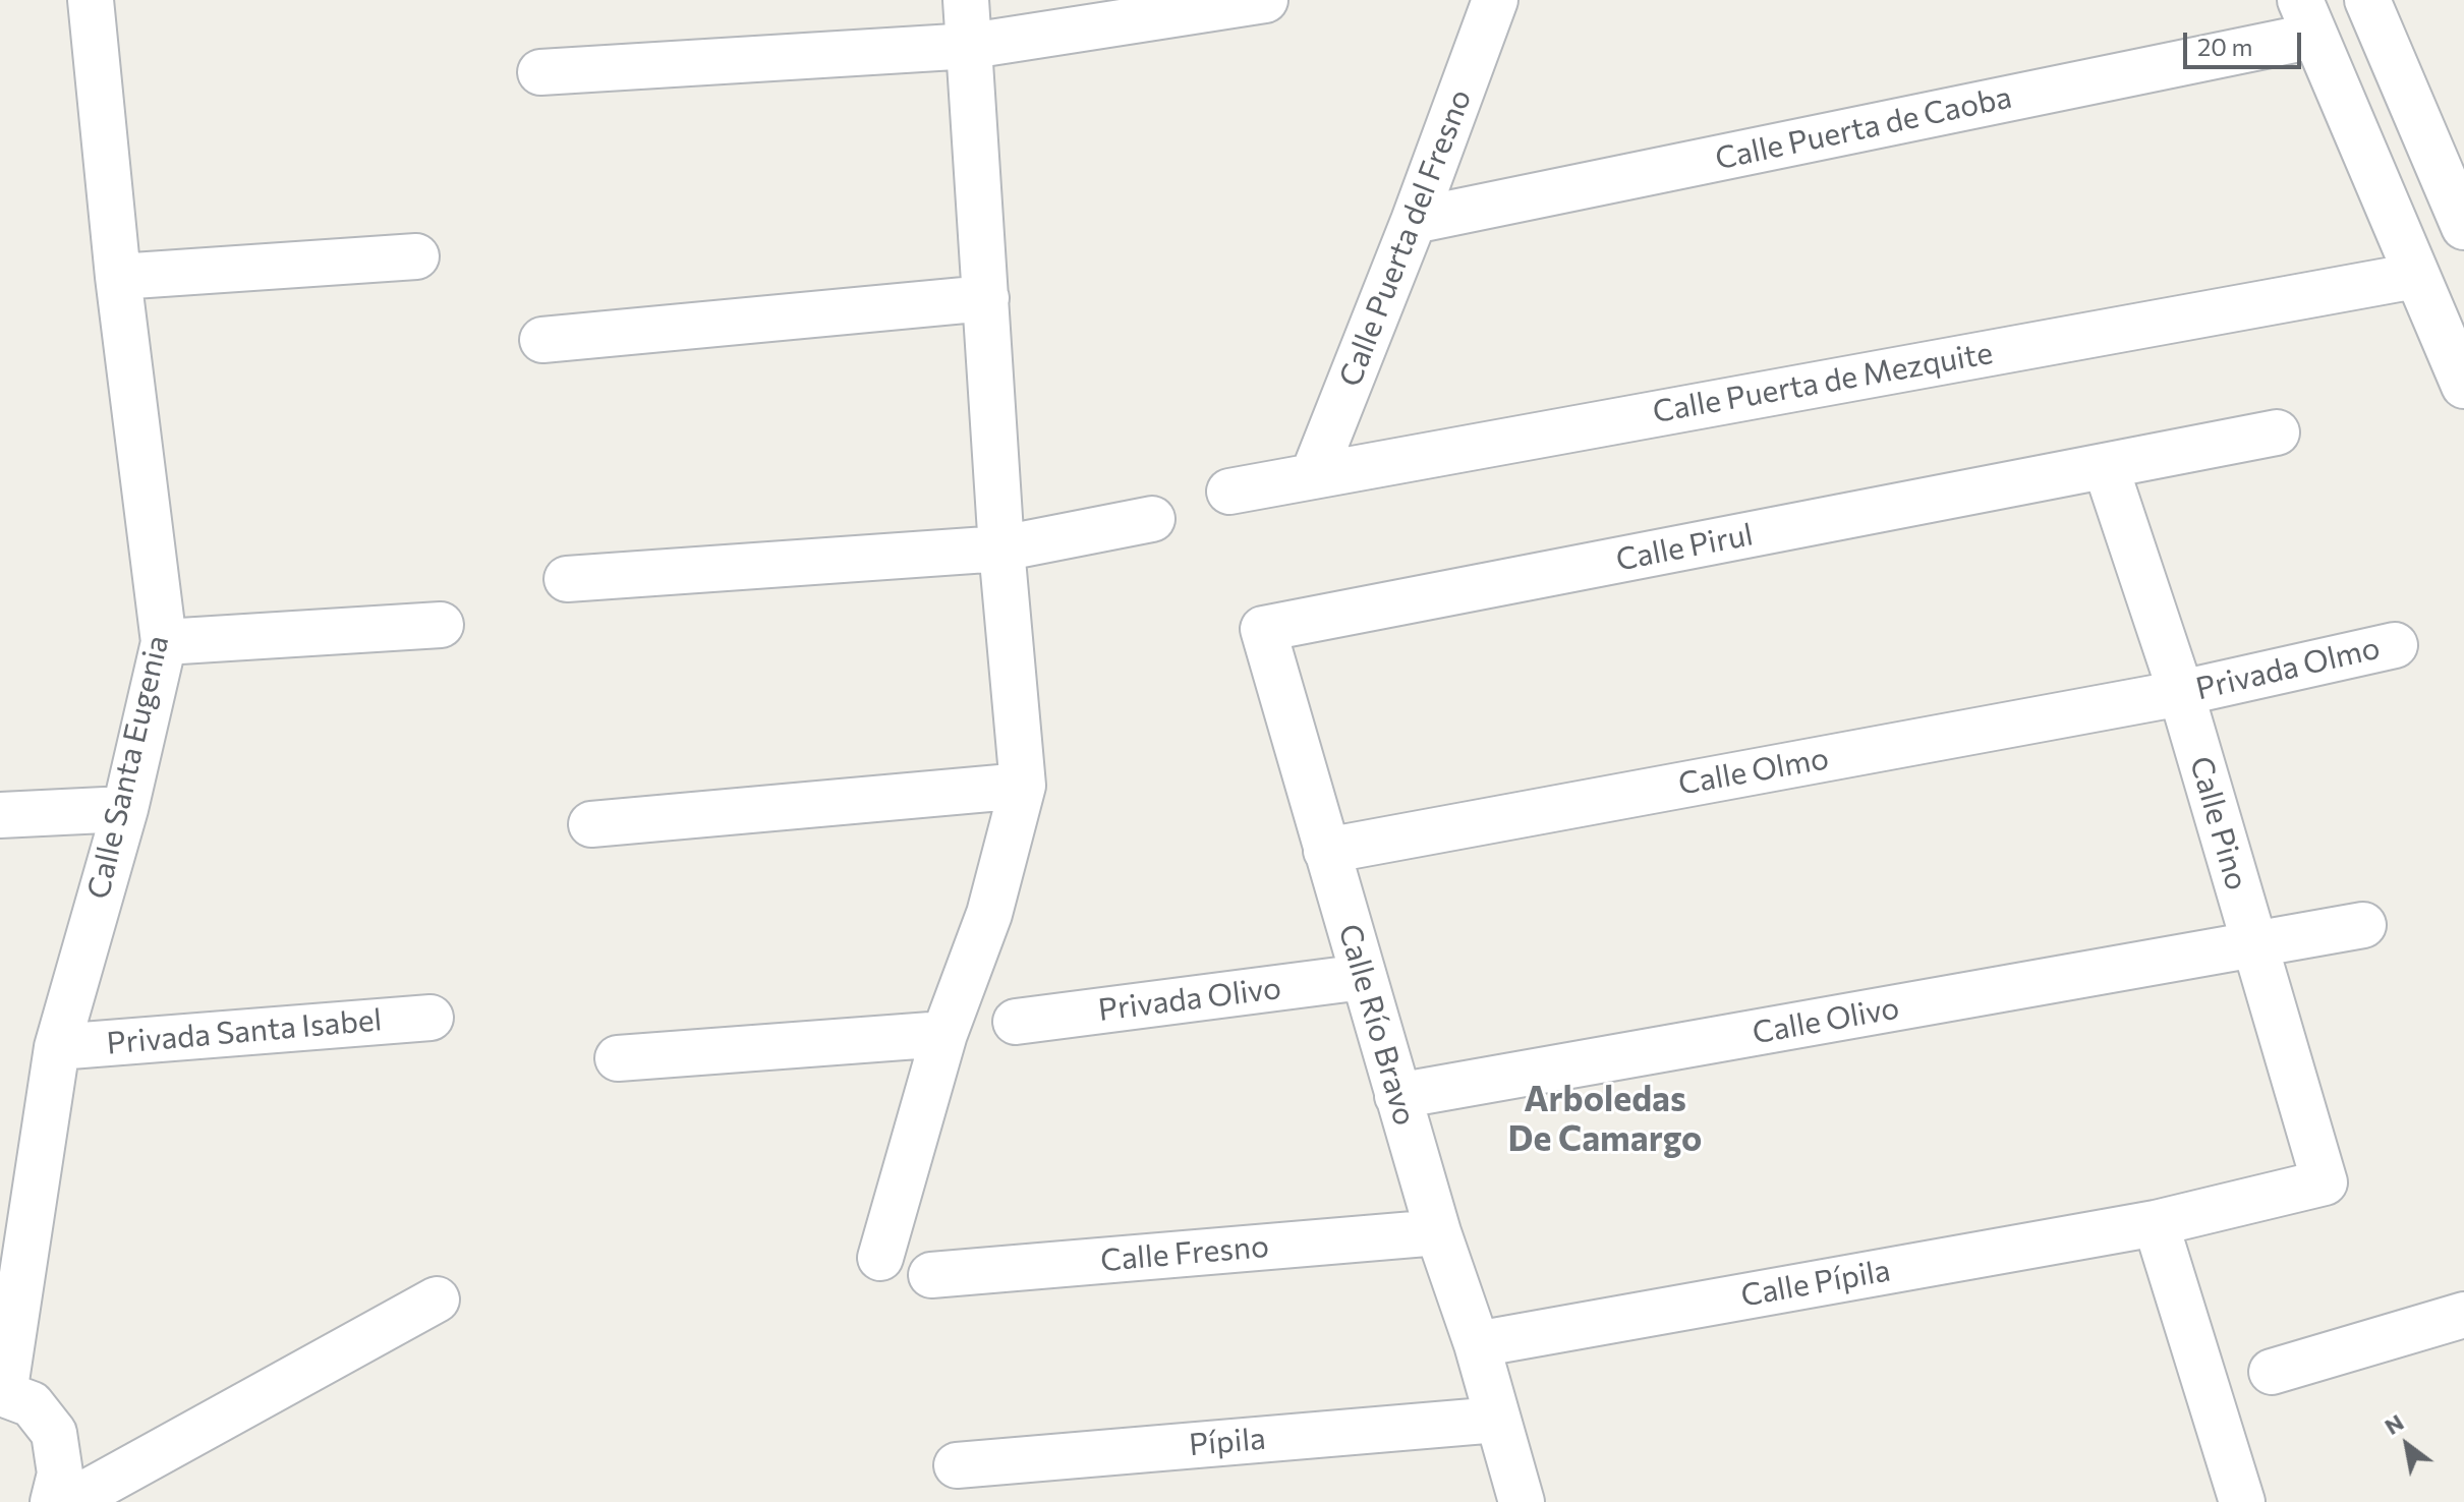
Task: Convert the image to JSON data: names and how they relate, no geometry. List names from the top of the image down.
{
  "streets": {
    "street": [
      "Calle Puerta de Caoba",
      "Calle Puerta del Fresno",
      "Calle Puerta de Mezquite",
      "Calle Pirul",
      "Privada Olmo",
      "Calle Santa Eugenia",
      "Calle Olmo",
      "Calle Pino",
      "Privada Olivo",
      "Calle Olivo",
      "Calle Río Bravo",
      "Privada Santa Isabel",
      "Calle Fresno",
      "Calle Pípila",
      "Pípila"
    ]
  },
  "crossings": [
    ["Calle Puerta de Caoba", "Calle Puerta del Fresno"],
    ["Calle Puerta del Fresno", "Calle Puerta de Mezquite"],
    ["Calle Pirul", "Calle Pino"],
    ["Calle Pirul", "Calle Río Bravo"],
    ["Privada Olmo", "Calle Olmo"],
    ["Privada Olmo", "Calle Pino"],
    ["Calle Santa Eugenia", "Privada Santa Isabel"],
    ["Calle Olmo", "Calle Pino"],
    ["Calle Olmo", "Calle Río Bravo"],
    ["Calle Pino", "Calle Olivo"],
    ["Calle Pino", "Calle Pípila"],
    ["Privada Olivo", "Calle Río Bravo"],
    ["Calle Olivo", "Calle Río Bravo"],
    ["Calle Río Bravo", "Calle Fresno"],
    ["Calle Río Bravo", "Calle Pípila"],
    ["Calle Río Bravo", "Pípila"]
  ],
  "districts": ["Arboledas De Camargo"],
  "scale_bar": "20 m",
  "north": "top left"
}
